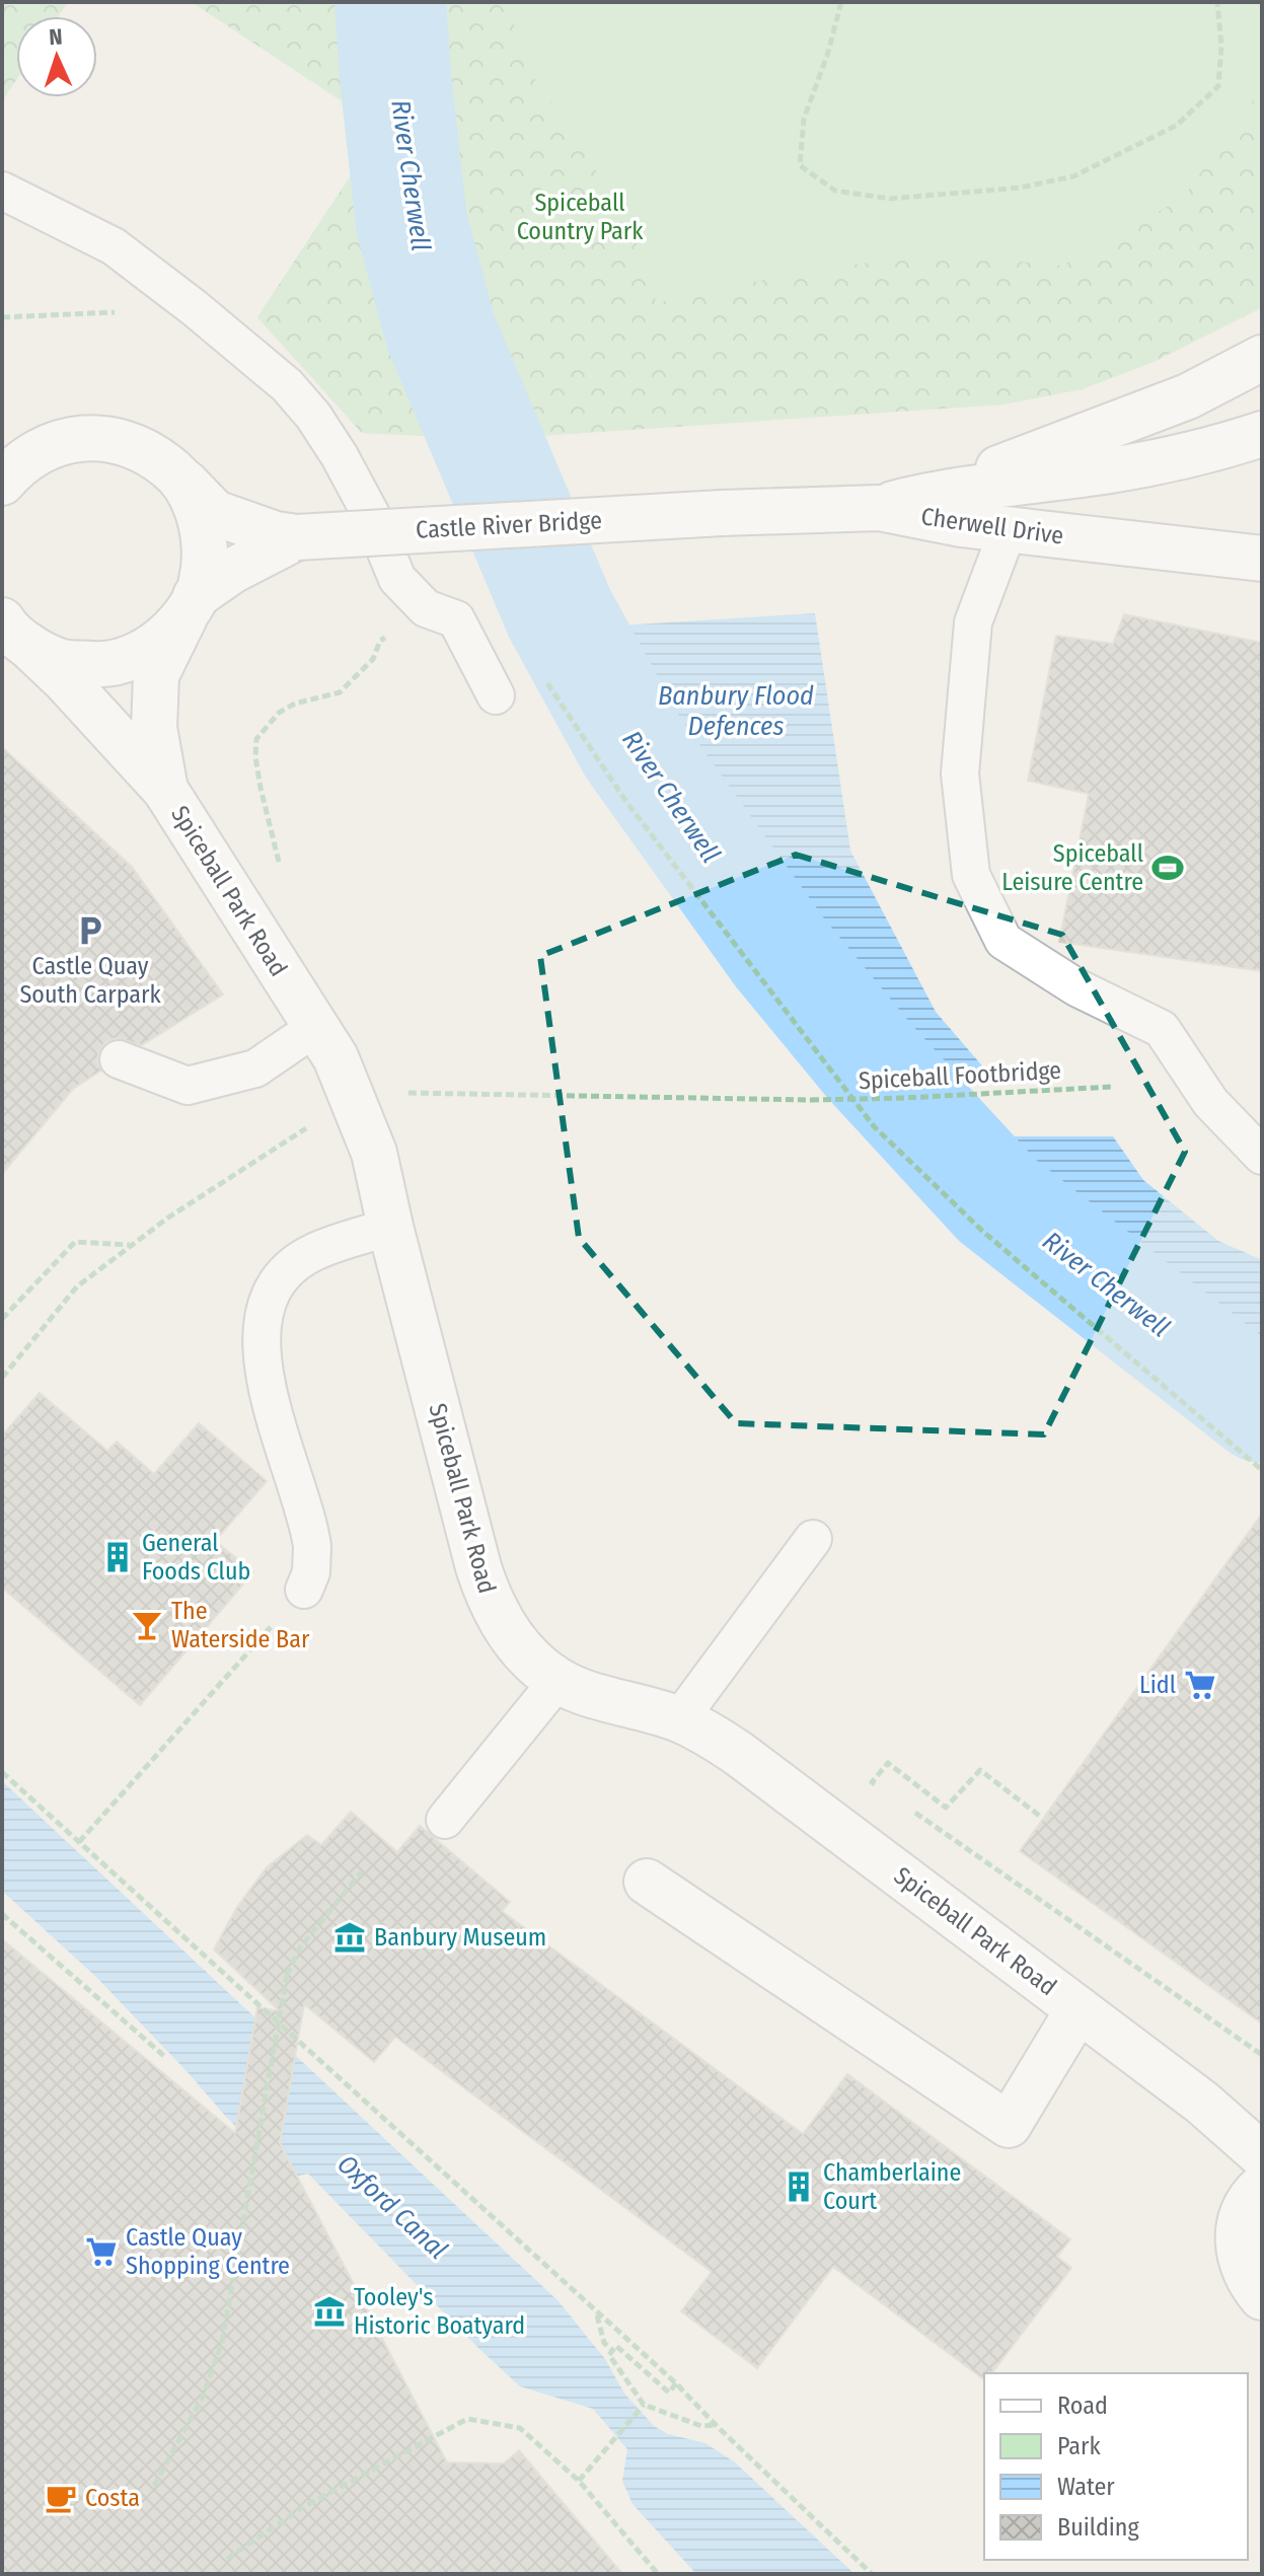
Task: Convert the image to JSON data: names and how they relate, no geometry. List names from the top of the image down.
{
  "streets": {
    "street": ["Castle River Bridge", "Cherwell Drive", "Spiceball Park Road"],
    "path": ["Spiceball Footbridge"]
  },
  "crossings": [
    ["Castle River Bridge", "Cherwell Drive"],
    ["Castle River Bridge", "Spiceball Park Road"],
    ["Spiceball Park Road", "Spiceball Footbridge"]
  ],
  "water": ["River Cherwell", "Banbury Flood Defences", "Oxford Canal"],
  "parks": ["Spiceball Country Park"],
  "places": {
    "sports": ["Spiceball Leisure Centre"],
    "parking": ["Castle Quay South Carpark"],
    "building": ["General Foods Club", "Chamberlaine Court"],
    "bar": ["The Waterside Bar"],
    "supermarket": ["Lidl", "Castle Quay Shopping Centre"],
    "museum": ["Banbury Museum", "Tooley's Historic Boatyard"],
    "cafe": ["Costa"]
  },
  "legend": [
    "Road",
    "Park",
    "Water",
    "Building"
  ],
  "north": "top"
}
